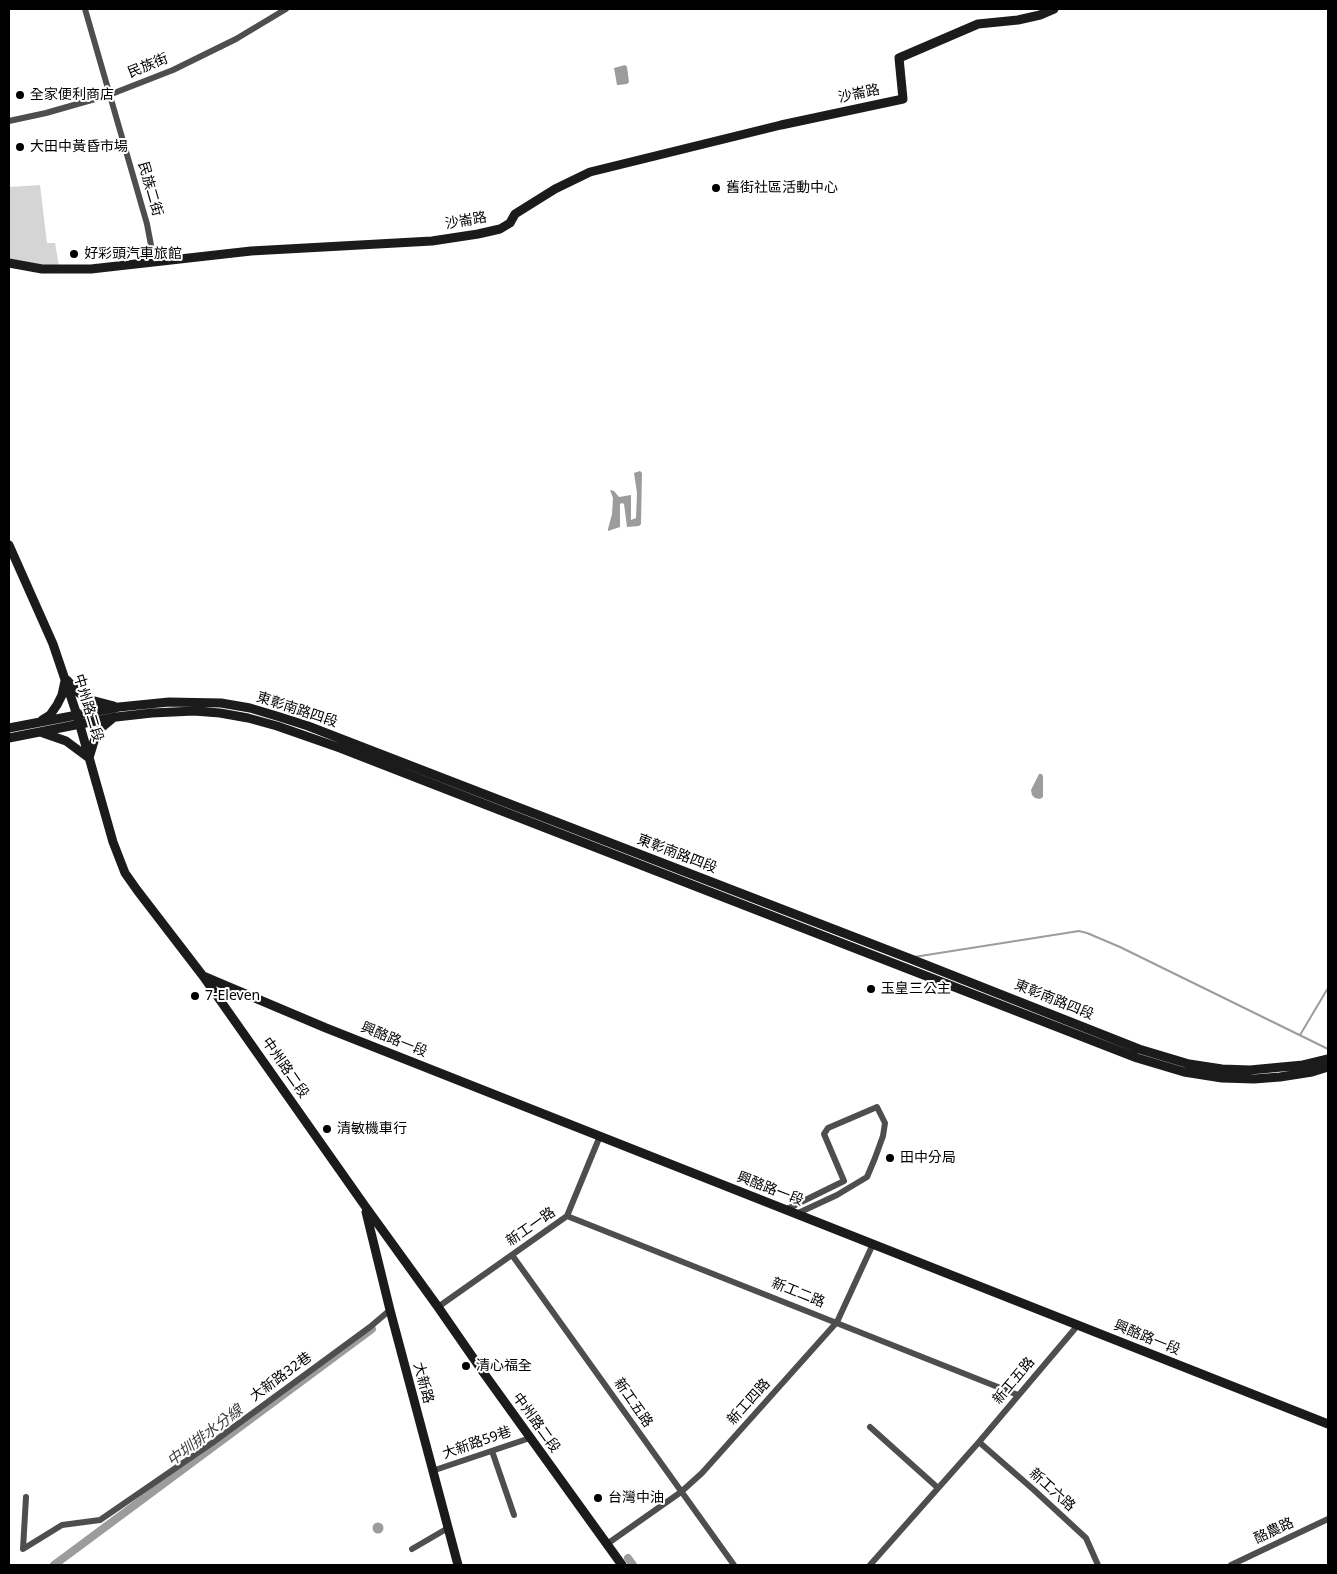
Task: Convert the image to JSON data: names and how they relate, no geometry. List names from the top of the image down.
{
  "streets": {
    "street": [
      "民族街",
      "沙崙路",
      "民族二街",
      "中州路二段",
      "東彰南路四段",
      "興酪路一段",
      "新工一路",
      "新工二路",
      "大新路32巷",
      "新工五路",
      "大新路",
      "新工四路",
      "大新路59巷",
      "新工六路",
      "酪農路"
    ]
  },
  "crossings": [
    ["民族街", "民族二街"],
    ["沙崙路", "民族二街"],
    ["中州路二段", "東彰南路四段"],
    ["中州路二段", "興酪路一段"],
    ["中州路二段", "新工一路"],
    ["中州路二段", "大新路"],
    ["中州路二段", "新工四路"],
    ["中州路二段", "大新路59巷"],
    ["興酪路一段", "新工一路"],
    ["興酪路一段", "新工五路"],
    ["興酪路一段", "新工四路"],
    ["新工一路", "新工二路"],
    ["新工一路", "新工五路"],
    ["新工二路", "新工五路"],
    ["新工二路", "新工四路"],
    ["大新路32巷", "大新路"],
    ["新工五路", "新工四路"],
    ["新工五路", "新工六路"],
    ["大新路", "大新路59巷"]
  ],
  "water": ["中圳排水分線"],
  "places": [
    "全家便利商店",
    "大田中黃昏市場",
    "舊街社區活動中心",
    "好彩頭汽車旅館",
    "玉皇三公主",
    "7-Eleven",
    "清敏機車行",
    "田中分局",
    "清心福全",
    "台灣中油"
  ]
}
